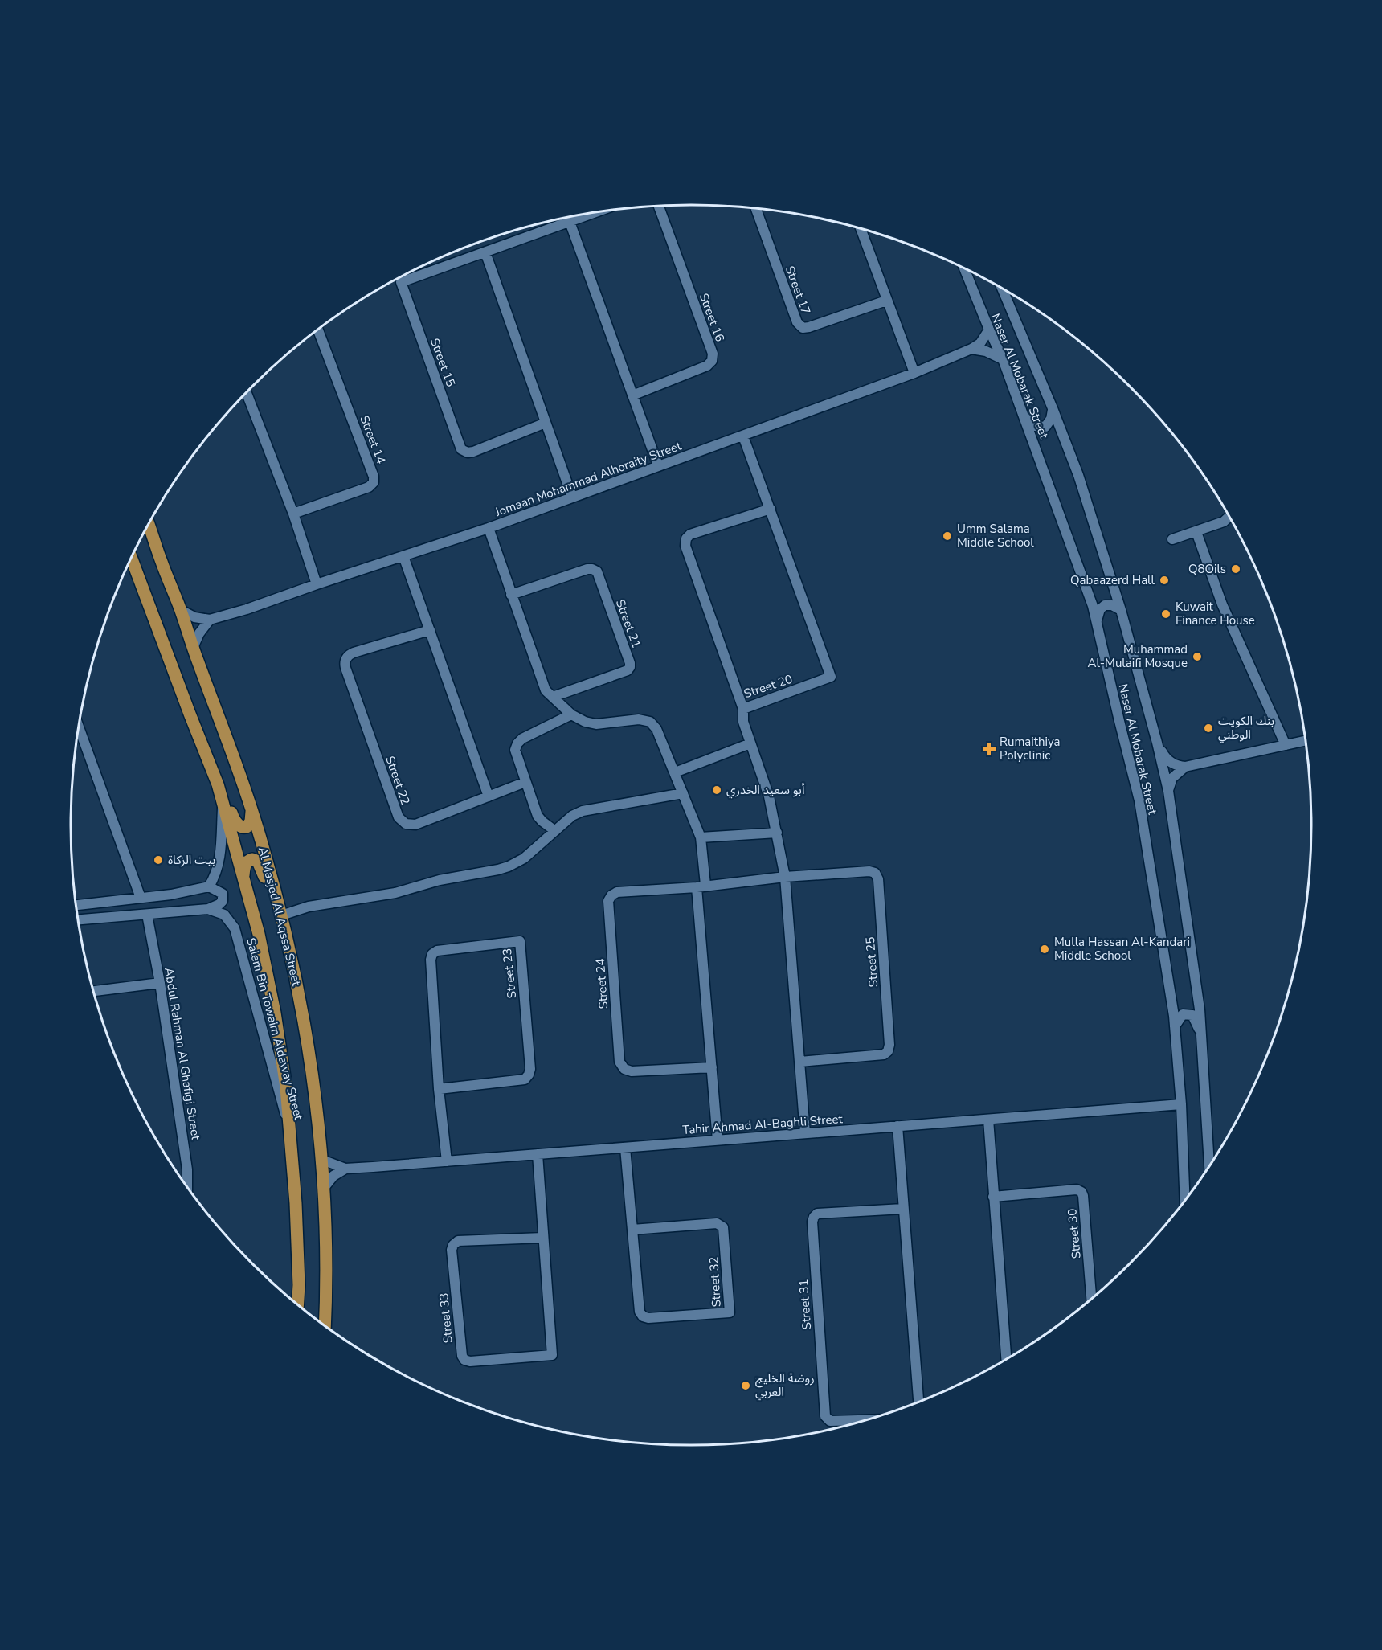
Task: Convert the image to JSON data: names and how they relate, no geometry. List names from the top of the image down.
{
  "streets": {
    "main road": ["Al Masjed Al Aqssa Street"],
    "street": [
      "Street 17",
      "Street 16",
      "Street 15",
      "Naser Al Mobarak Street",
      "Street 14",
      "Jomaan Mohammad Alhoraity Street",
      "Street 21",
      "Street 20",
      "Street 22",
      "Street 25",
      "Street 23",
      "Street 24",
      "Salem Bin Towaim Aldaway Street",
      "Abdul Rahman Al Ghafigi Street",
      "Tahir Ahmad Al-Baghli Street",
      "Street 30",
      "Street 32",
      "Street 31",
      "Street 33"
    ]
  },
  "crossings": [
    ["Naser Al Mobarak Street", "Jomaan Mohammad Alhoraity Street"],
    ["Naser Al Mobarak Street", "Tahir Ahmad Al-Baghli Street"],
    ["Jomaan Mohammad Alhoraity Street", "Street 20"],
    ["Al Masjed Al Aqssa Street", "Salem Bin Towaim Aldaway Street"],
    ["Al Masjed Al Aqssa Street", "Tahir Ahmad Al-Baghli Street"],
    ["Street 25", "Street 24"],
    ["Street 23", "Tahir Ahmad Al-Baghli Street"],
    ["Tahir Ahmad Al-Baghli Street", "Street 32"],
    ["Tahir Ahmad Al-Baghli Street", "Street 33"]
  ],
  "places": {
    "other": [
      "Umm Salama Middle School",
      "Q8Oils",
      "Qabaazerd Hall",
      "Kuwait Finance House",
      "Muhammad Al-Mulaifi Mosque",
      "بنك الكويت الوطني",
      "أبو سعيد الخدري",
      "بيت الزكاة",
      "Mulla Hassan Al-Kandari Middle School",
      "روضة الخليج العربي"
    ],
    "health": ["Rumaithiya Polyclinic"]
  }
}
